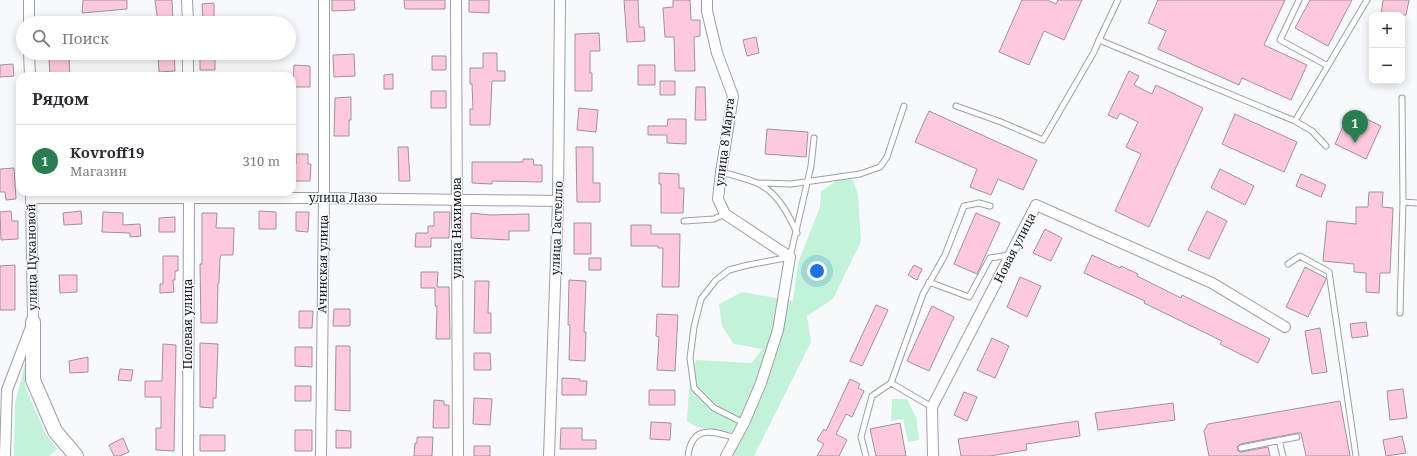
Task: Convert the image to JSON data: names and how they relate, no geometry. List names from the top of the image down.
{
  "streets": {
    "street": [
      "улица 8 Марта",
      "улица Лазо",
      "улица Нахимова",
      "улица Гастелло",
      "Новая улица",
      "улица Цукановой",
      "Ачинская улица",
      "Полевая улица"
    ]
  },
  "crossings": [
    ["улица Лазо", "улица Нахимова"],
    ["улица Лазо", "улица Гастелло"],
    ["улица Лазо", "Ачинская улица"]
  ],
  "page": {
    "map_buttons": ["+", "−"],
    "search": "Поиск",
    "heading": "Рядом",
    "pins": "1",
    "list": [
      {
        "mark": "1",
        "name": "Kovroff19",
        "note": "Магазин",
        "value": "310 m"
      }
    ]
  }
}
